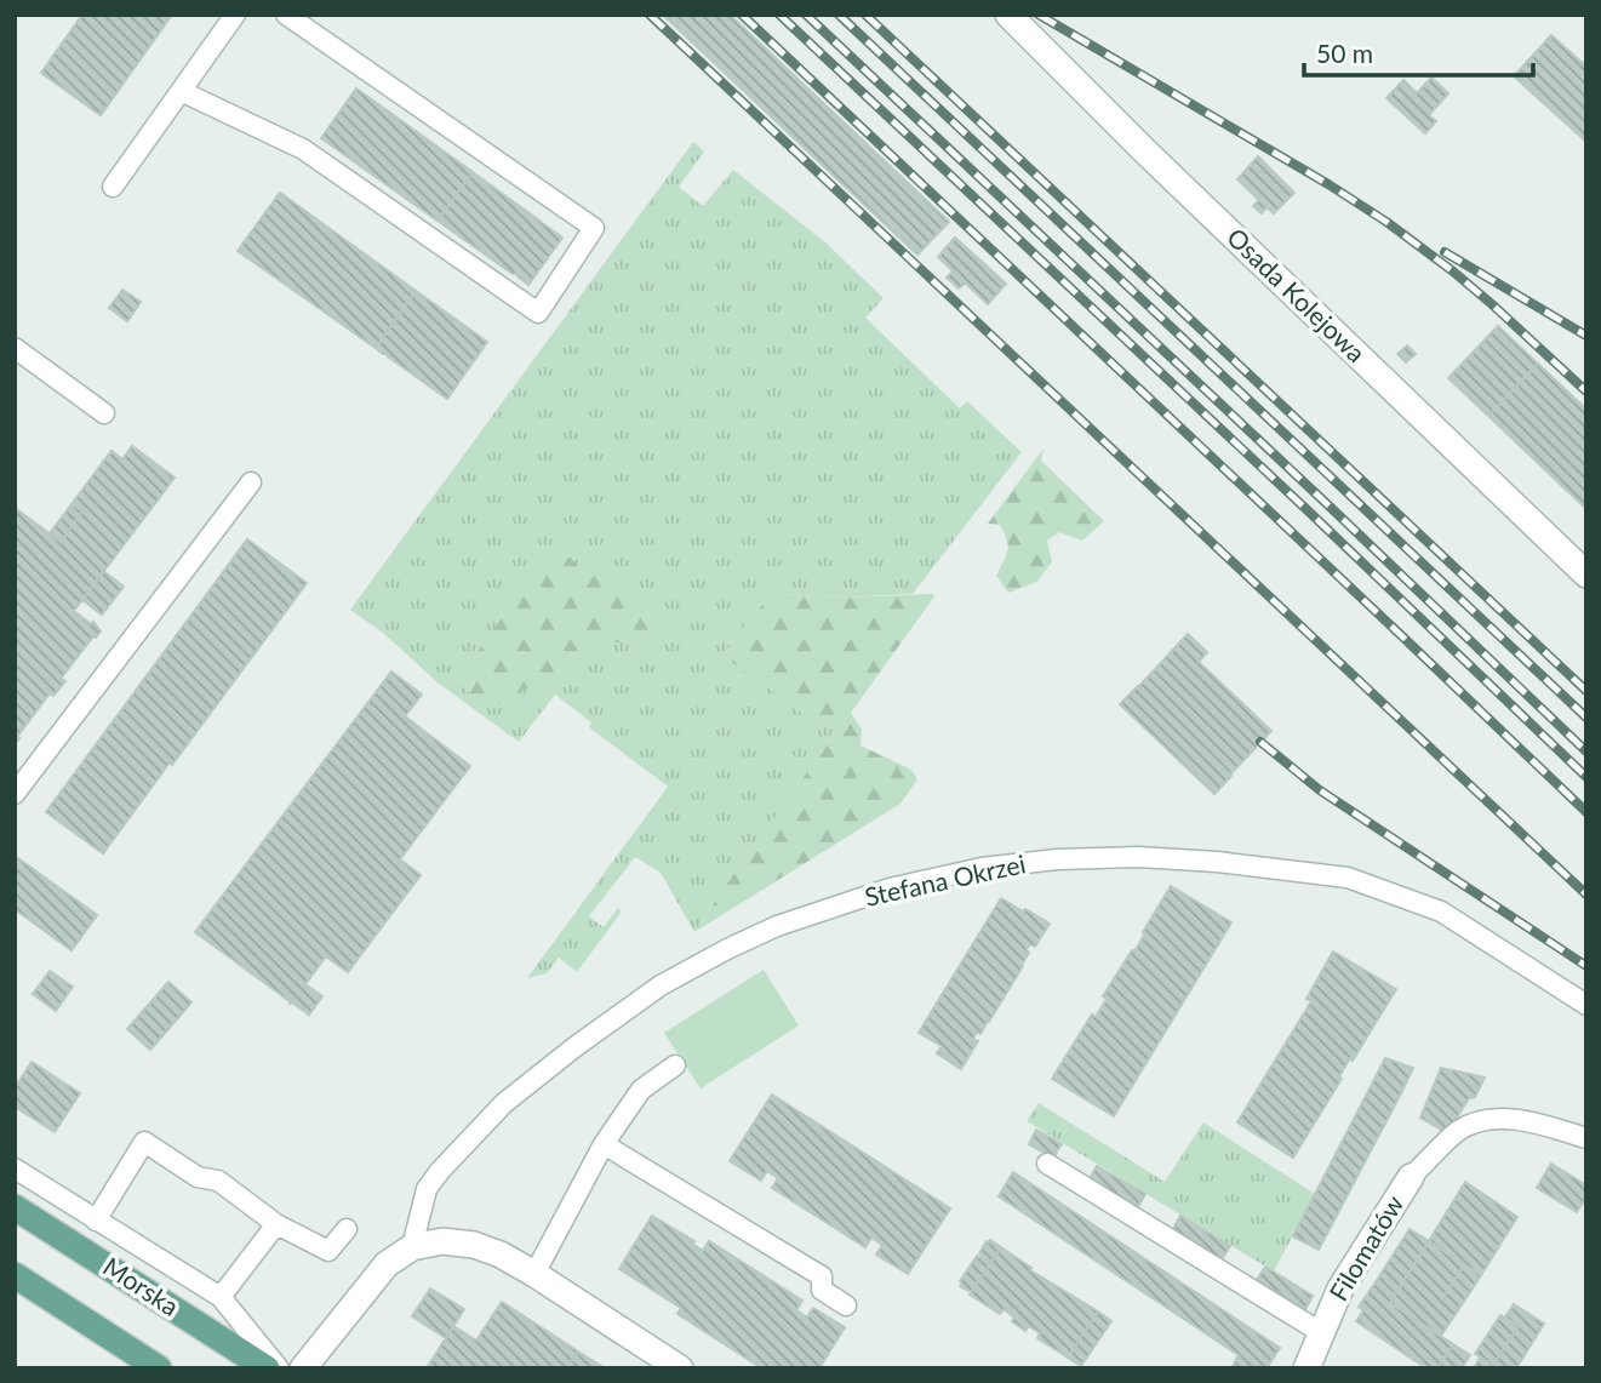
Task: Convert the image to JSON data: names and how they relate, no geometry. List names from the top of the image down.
{
  "streets": {
    "main road": ["Morska"],
    "street": ["Osada Kolejowa", "Filomatów"],
    "lane": ["Stefana Okrzei"]
  },
  "scale_bar": "50 m"
}
